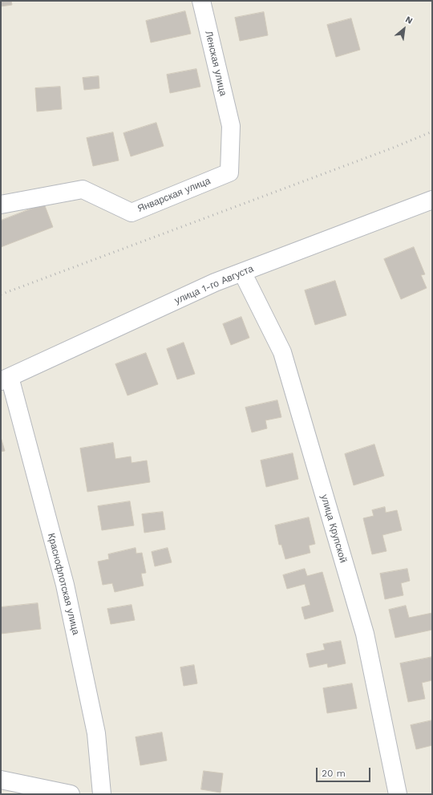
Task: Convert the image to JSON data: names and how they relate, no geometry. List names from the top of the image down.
{
  "streets": {
    "street": [
      "Ленская улица",
      "Январская улица",
      "улица 1-го Августа",
      "улица Крупской",
      "Краснофлотская улица"
    ]
  },
  "crossings": [
    ["Ленская улица", "Январская улица"],
    ["улица 1-го Августа", "улица Крупской"],
    ["улица 1-го Августа", "Краснофлотская улица"]
  ],
  "scale_bar": "20 m",
  "north": "top right"
}
